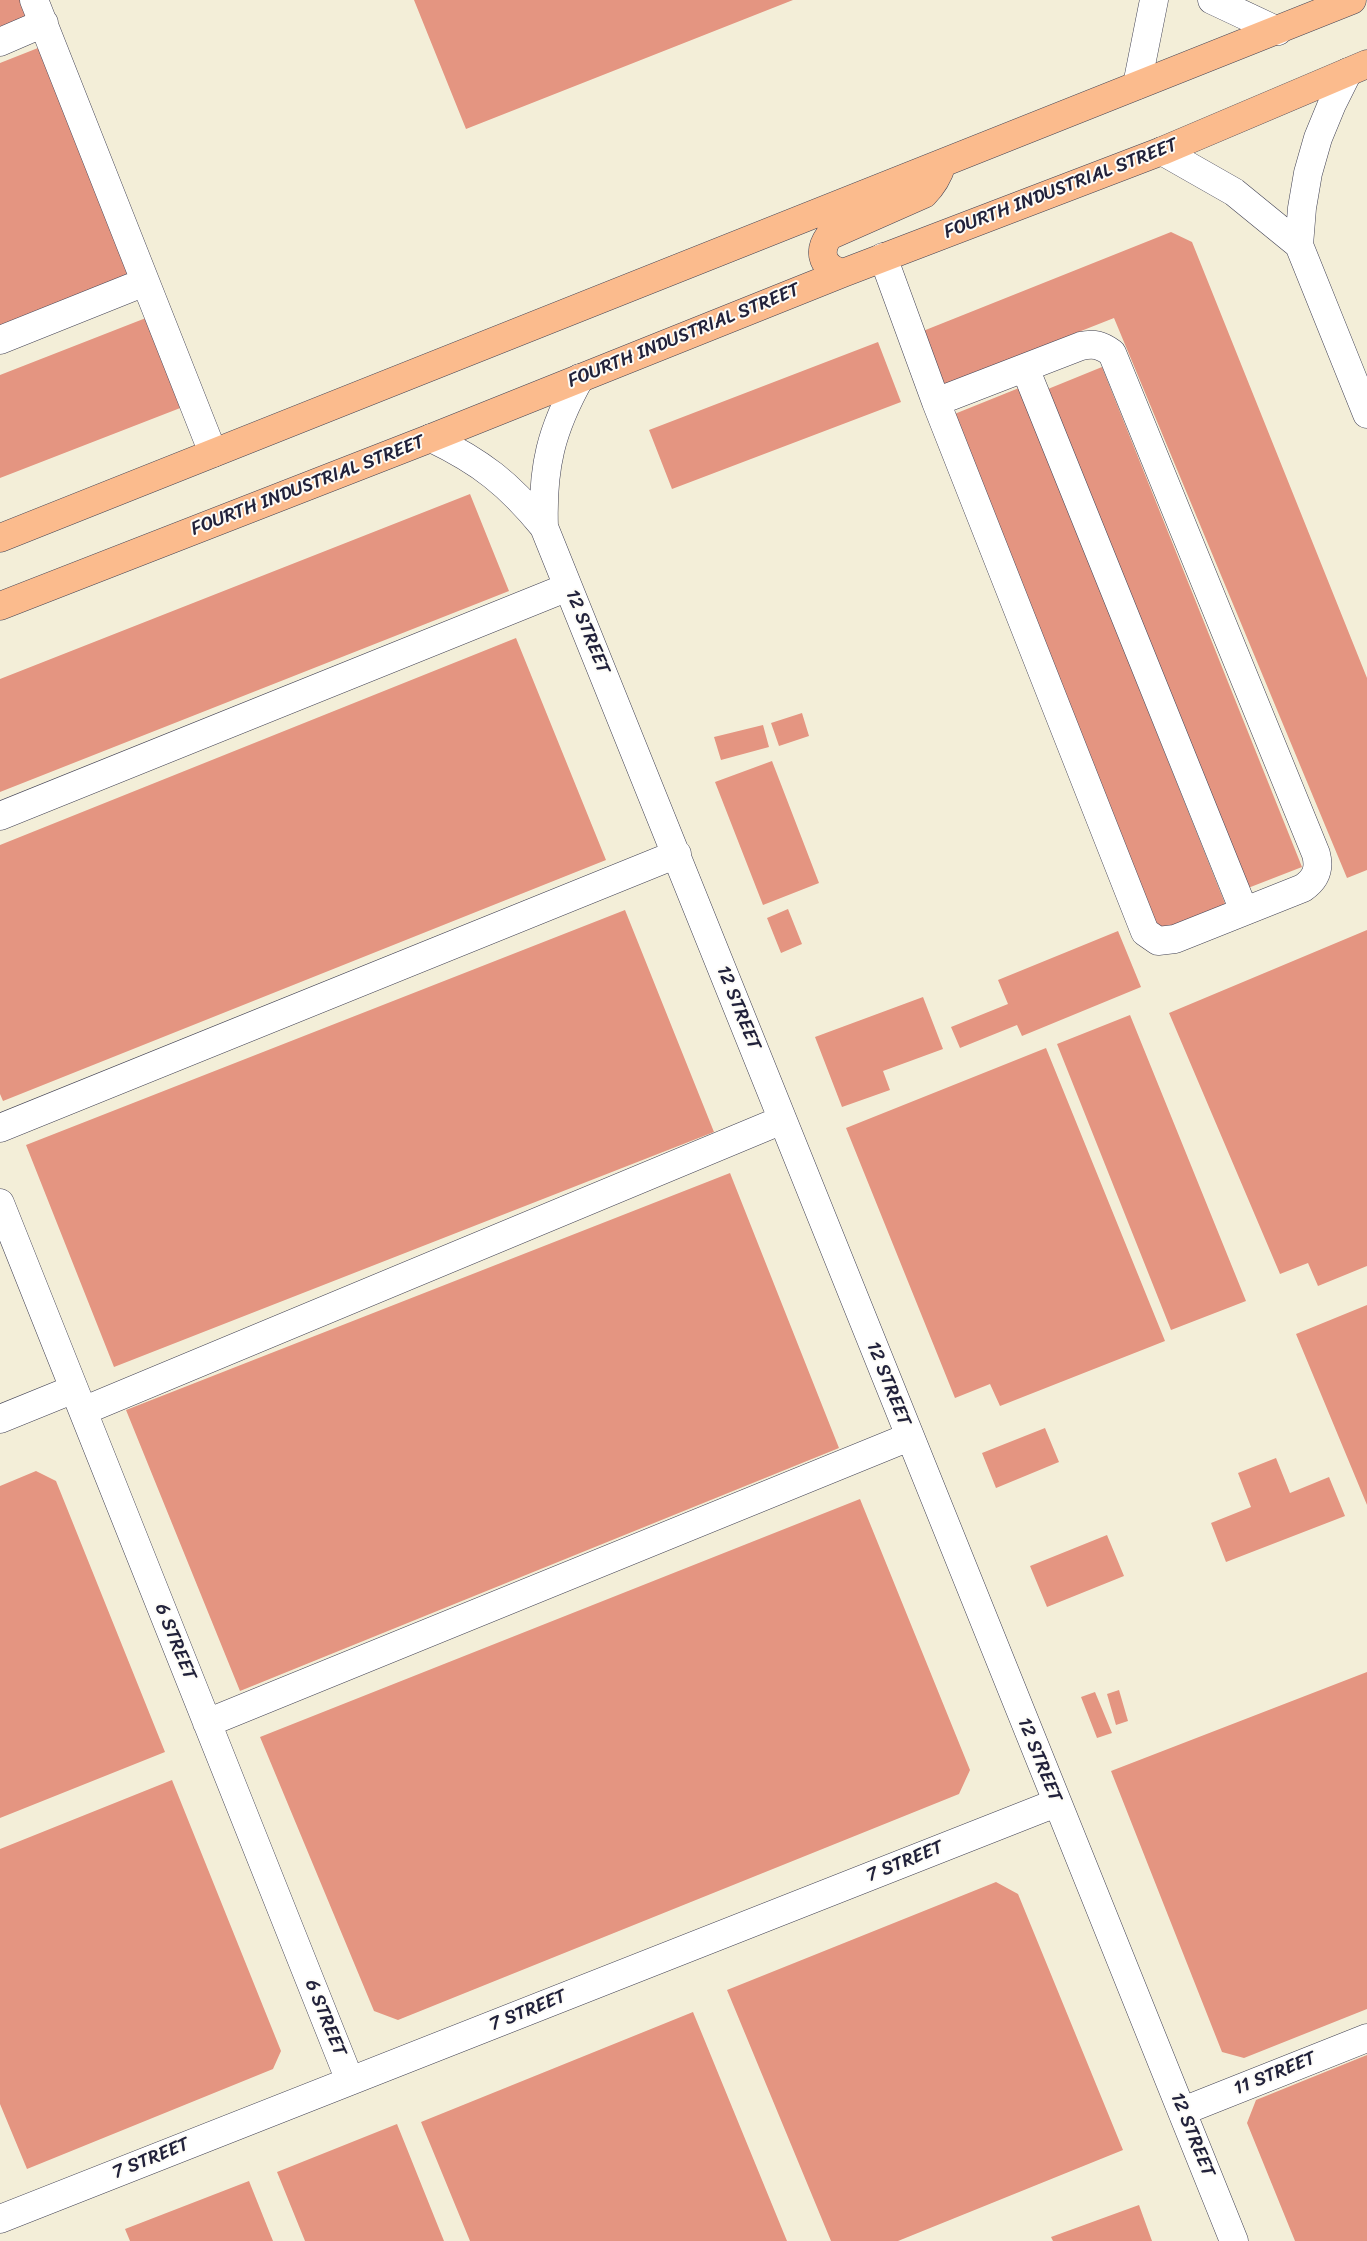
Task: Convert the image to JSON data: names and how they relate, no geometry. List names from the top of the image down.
{
  "streets": {
    "main road": ["FOURTH INDUSTRIAL STREET"],
    "street": [
      "12 STREET",
      "6 STREET",
      "7 STREET",
      "11 STREET"
    ]
  },
  "crossings": [
    ["FOURTH INDUSTRIAL STREET", "12 STREET"],
    ["12 STREET", "7 STREET"],
    ["12 STREET", "11 STREET"],
    ["6 STREET", "7 STREET"]
  ]
}
